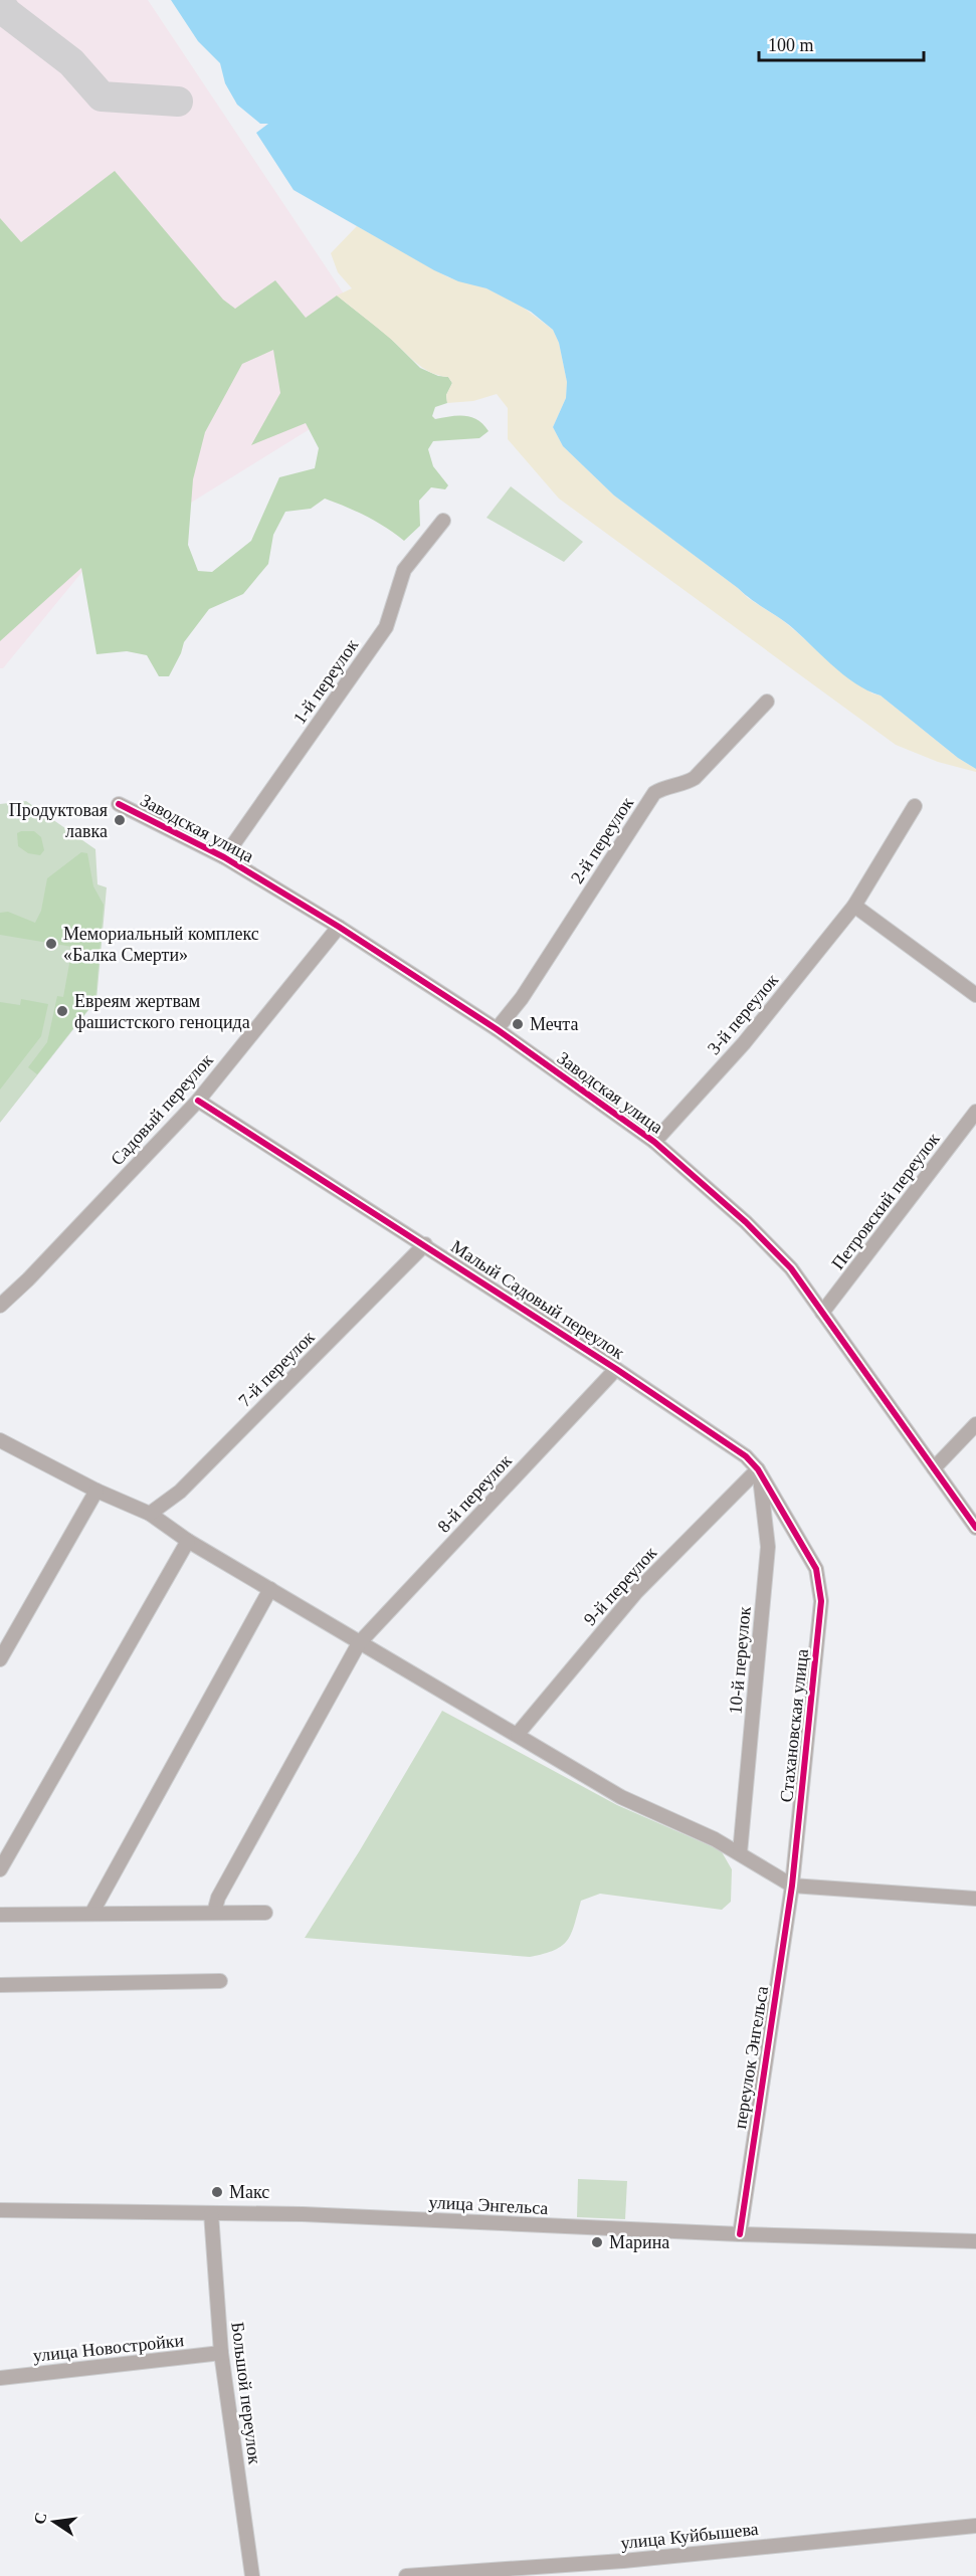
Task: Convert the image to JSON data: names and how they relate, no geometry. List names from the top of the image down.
{
  "streets": {
    "street": [
      "1-й переулок",
      "Заводская улица",
      "2-й переулок",
      "3-й переулок",
      "Садовый переулок",
      "Петровский переулок",
      "Малый Садовый переулок",
      "7-й переулок",
      "8-й переулок",
      "9-й переулок",
      "10-й переулок",
      "Стахановская улица",
      "переулок Энгельса",
      "улица Энгельса",
      "улица Новостройки",
      "Большой переулок",
      "улица Куйбышева"
    ]
  },
  "crossings": [
    ["1-й переулок", "Заводская улица"],
    ["Заводская улица", "2-й переулок"],
    ["Заводская улица", "3-й переулок"],
    ["Заводская улица", "Садовый переулок"],
    ["Заводская улица", "Петровский переулок"],
    ["Садовый переулок", "Малый Садовый переулок"],
    ["Малый Садовый переулок", "7-й переулок"],
    ["Малый Садовый переулок", "8-й переулок"],
    ["Малый Садовый переулок", "9-й переулок"],
    ["Малый Садовый переулок", "10-й переулок"],
    ["Малый Садовый переулок", "Стахановская улица"],
    ["9-й переулок", "10-й переулок"],
    ["Стахановская улица", "переулок Энгельса"],
    ["переулок Энгельса", "улица Энгельса"],
    ["улица Энгельса", "Большой переулок"],
    ["улица Новостройки", "Большой переулок"]
  ],
  "places": [
    "Продуктовая лавка",
    "Мемориальный комплекс «Балка Смерти»",
    "Евреям жертвам фашистского геноцида",
    "Мечта",
    "Макс",
    "Марина"
  ],
  "scale_bar": "100 m",
  "north": "left"
}
